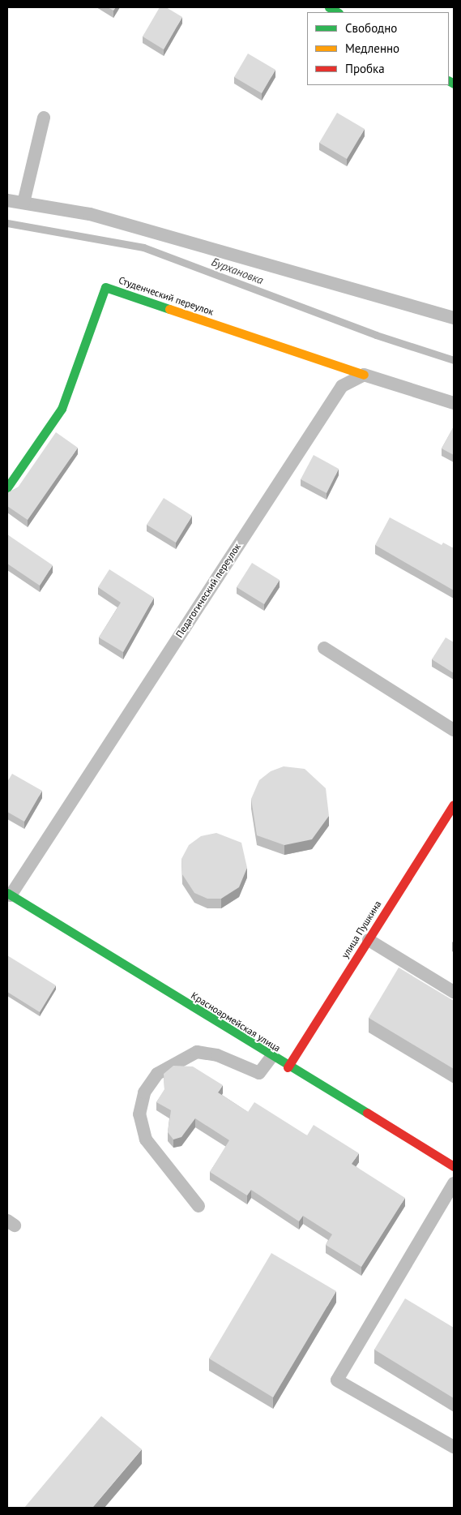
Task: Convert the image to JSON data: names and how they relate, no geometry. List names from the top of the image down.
{
  "streets": {
    "street": ["Студенческий переулок", "улица Пушкина", "Красноармейская улица"],
    "lane": ["Педагогический переулок"]
  },
  "crossings": [
    ["Студенческий переулок", "Педагогический переулок"],
    ["Педагогический переулок", "Красноармейская улица"],
    ["улица Пушкина", "Красноармейская улица"]
  ],
  "water": ["Бурхановка"],
  "legend": ["Свободно", "Медленно", "Пробка"]
}
